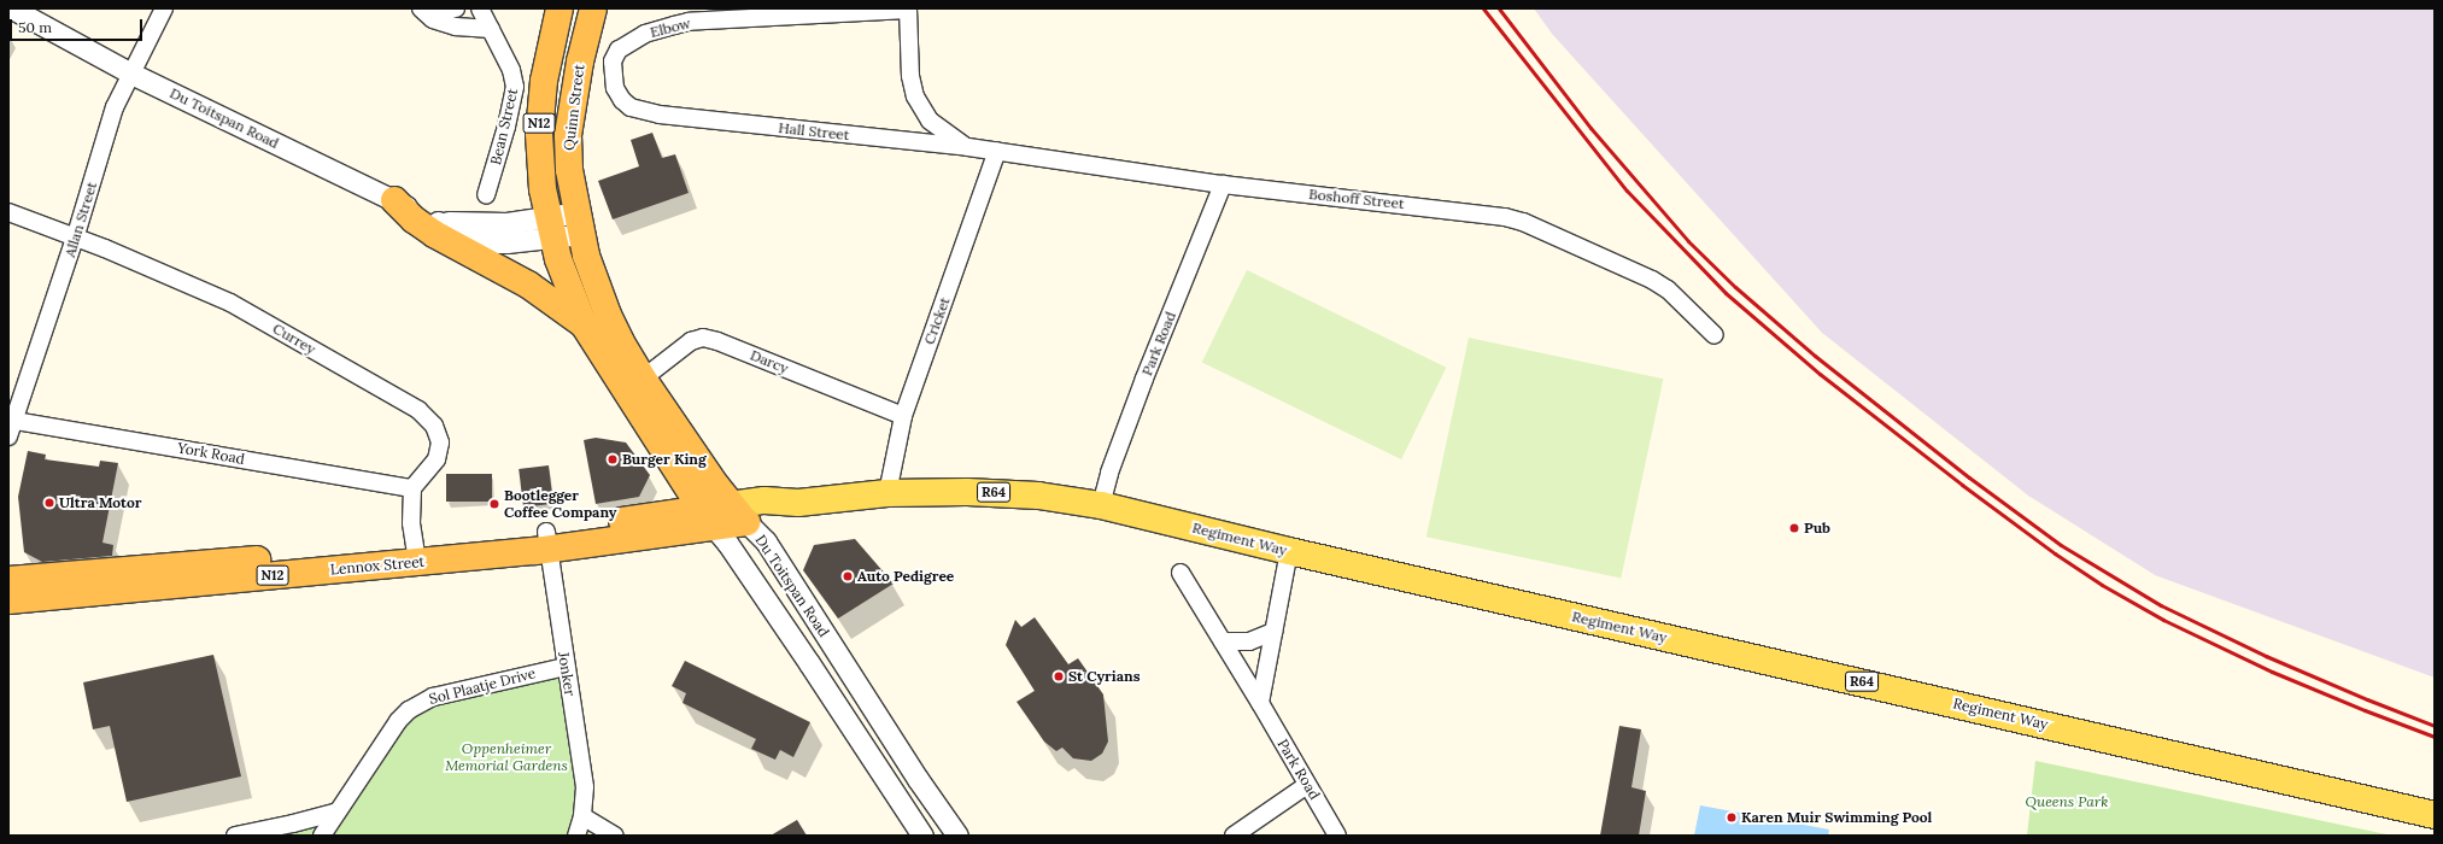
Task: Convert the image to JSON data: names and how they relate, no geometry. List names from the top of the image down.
{
  "streets": {
    "highway": [
      "Quinn Street",
      "Du Toitspan Road",
      "N12",
      "Lennox Street"
    ],
    "main road": ["R64", "Regiment Way"],
    "street": [
      "Elbow",
      "Bean Street",
      "Hall Street",
      "Boshoff Street",
      "Allan Street",
      "Cricket",
      "Currey",
      "Park Road",
      "Darcy",
      "York Road",
      "Jonker",
      "Sol Plaatje Drive"
    ]
  },
  "crossings": [
    ["Elbow", "Hall Street"],
    ["Quinn Street", "Du Toitspan Road"],
    ["Du Toitspan Road", "Allan Street"],
    ["Du Toitspan Road", "Darcy"],
    ["Du Toitspan Road", "Regiment Way"],
    ["Du Toitspan Road", "Lennox Street"],
    ["Hall Street", "Boshoff Street"],
    ["Boshoff Street", "Cricket"],
    ["Boshoff Street", "Park Road"],
    ["Allan Street", "Currey"],
    ["Allan Street", "York Road"],
    ["Cricket", "Darcy"],
    ["Cricket", "Regiment Way"],
    ["Currey", "York Road"],
    ["Park Road", "Regiment Way"],
    ["Regiment Way", "Lennox Street"],
    ["Lennox Street", "Jonker"],
    ["Jonker", "Sol Plaatje Drive"]
  ],
  "parks": ["Oppenheimer Memorial Gardens", "Queens Park"],
  "places": [
    "Burger King",
    "Ultra Motor",
    "Bootlegger Coffee Company",
    "Pub",
    "Auto Pedigree",
    "St Cyrians",
    "Karen Muir Swimming Pool"
  ],
  "scale_bar": "50 m"
}
